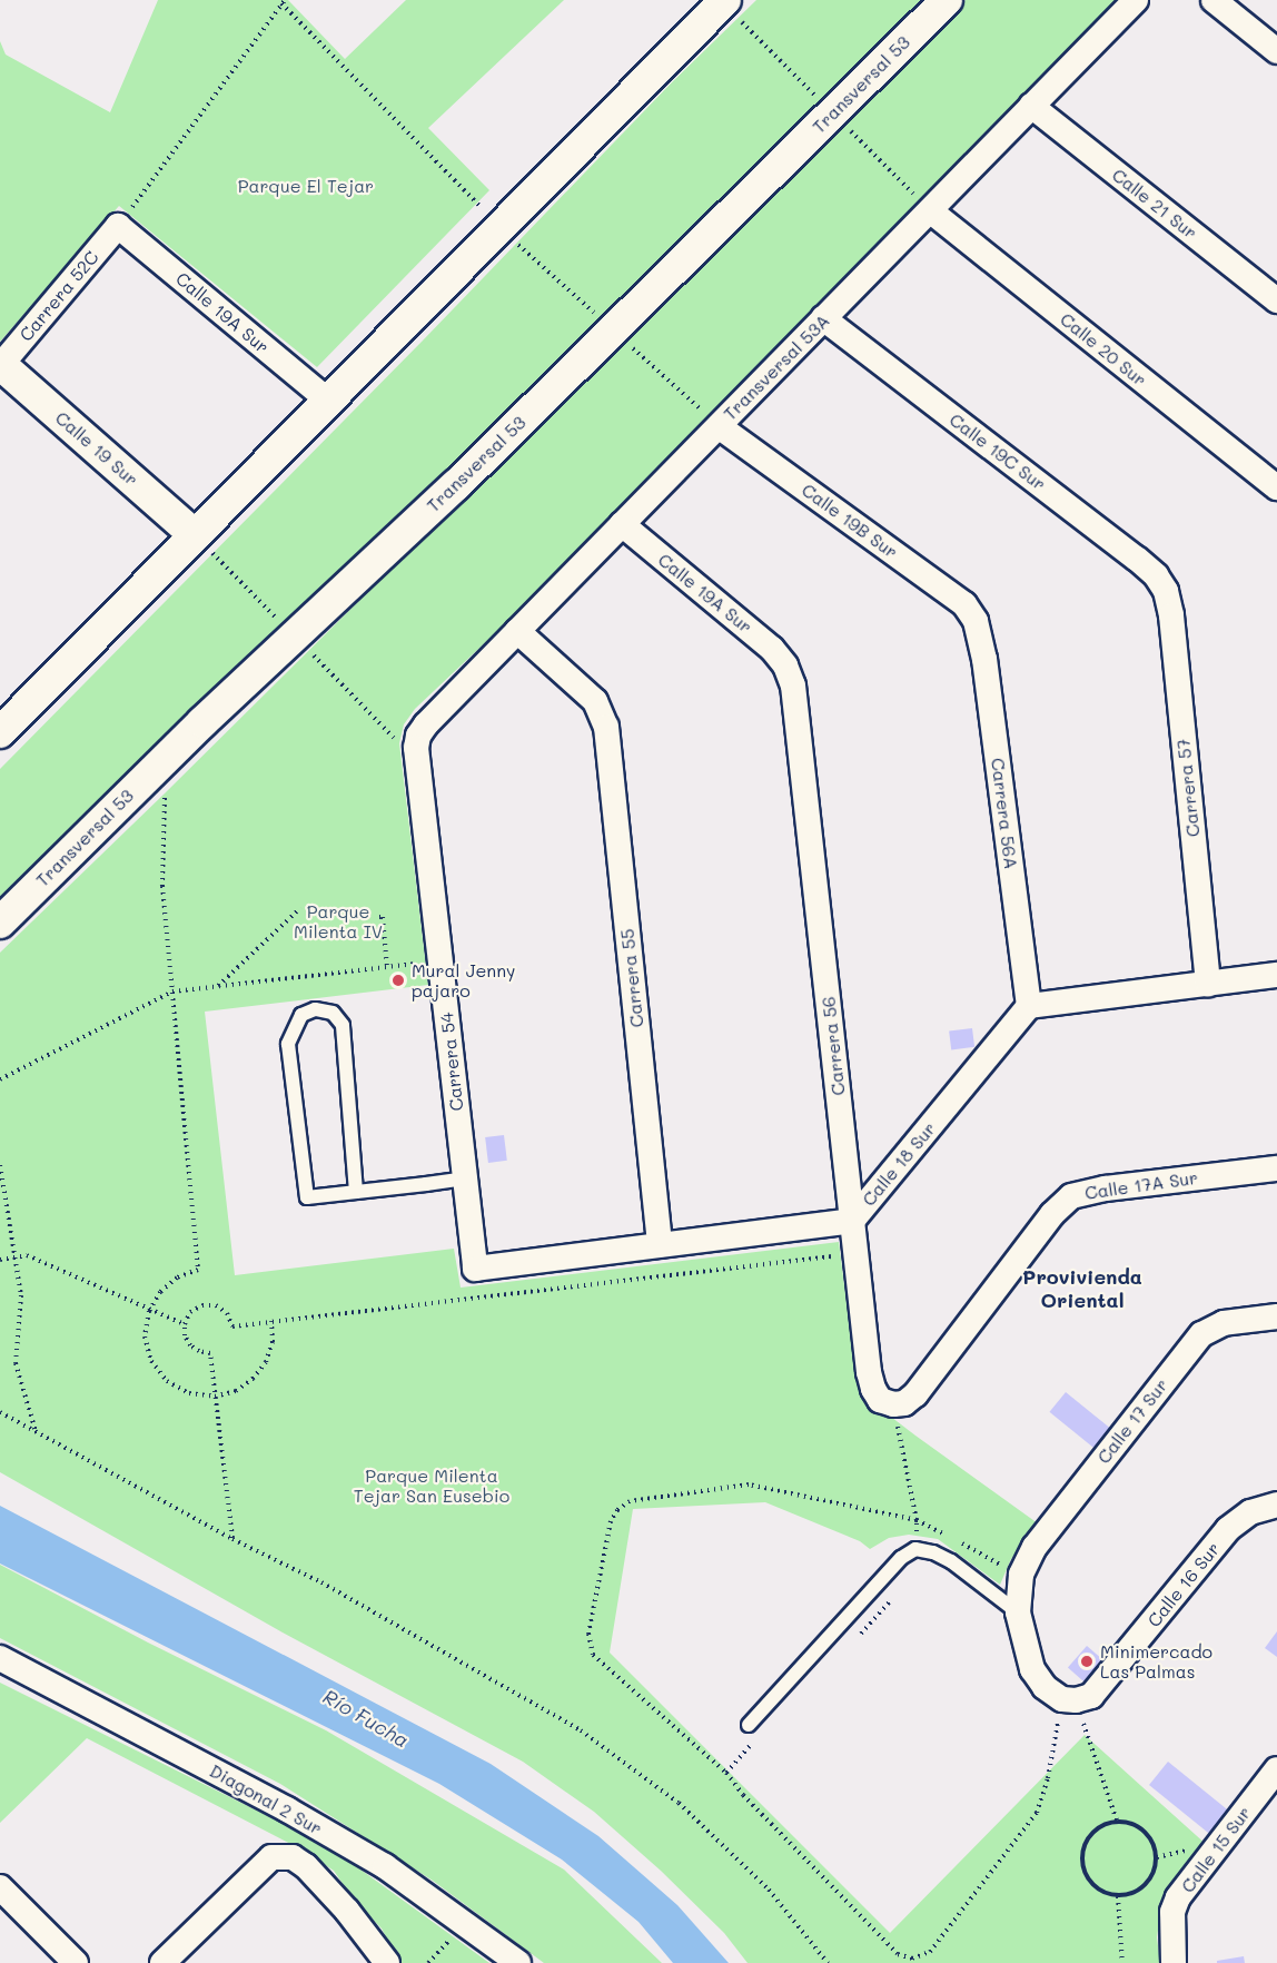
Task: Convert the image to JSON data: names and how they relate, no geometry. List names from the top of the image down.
{
  "streets": {
    "street": [
      "Transversal 53",
      "Calle 21 Sur",
      "Carrera 52C",
      "Calle 19A Sur",
      "Calle 20 Sur",
      "Transversal 53A",
      "Calle 19 Sur",
      "Calle 19C Sur",
      "Calle 19B Sur",
      "Carrera 57",
      "Carrera 56A",
      "Carrera 55",
      "Carrera 56",
      "Carrera 54",
      "Calle 18 Sur",
      "Calle 17A Sur",
      "Calle 17 Sur",
      "Calle 16 Sur",
      "Diagonal 2 Sur",
      "Calle 15 Sur"
    ]
  },
  "crossings": [
    ["Calle 21 Sur", "Transversal 53A"],
    ["Carrera 52C", "Calle 19A Sur"],
    ["Carrera 52C", "Calle 19 Sur"],
    ["Calle 19A Sur", "Transversal 53A"],
    ["Calle 19A Sur", "Carrera 56"],
    ["Calle 20 Sur", "Transversal 53A"],
    ["Transversal 53A", "Calle 19C Sur"],
    ["Transversal 53A", "Calle 19B Sur"],
    ["Transversal 53A", "Carrera 55"],
    ["Transversal 53A", "Carrera 54"],
    ["Calle 19C Sur", "Carrera 57"],
    ["Calle 19B Sur", "Carrera 56A"],
    ["Carrera 56A", "Calle 18 Sur"],
    ["Carrera 55", "Calle 18 Sur"],
    ["Carrera 56", "Calle 18 Sur"],
    ["Carrera 56", "Calle 17A Sur"],
    ["Carrera 54", "Calle 18 Sur"]
  ],
  "districts": ["Provivienda Oriental"],
  "water": ["Río Fucha"],
  "parks": ["Parque El Tejar", "Parque Milenta IV", "Parque Milenta Tejar San Eusebio"],
  "places": ["Mural Jenny pajaro", "Minimercado Las Palmas"]
}
